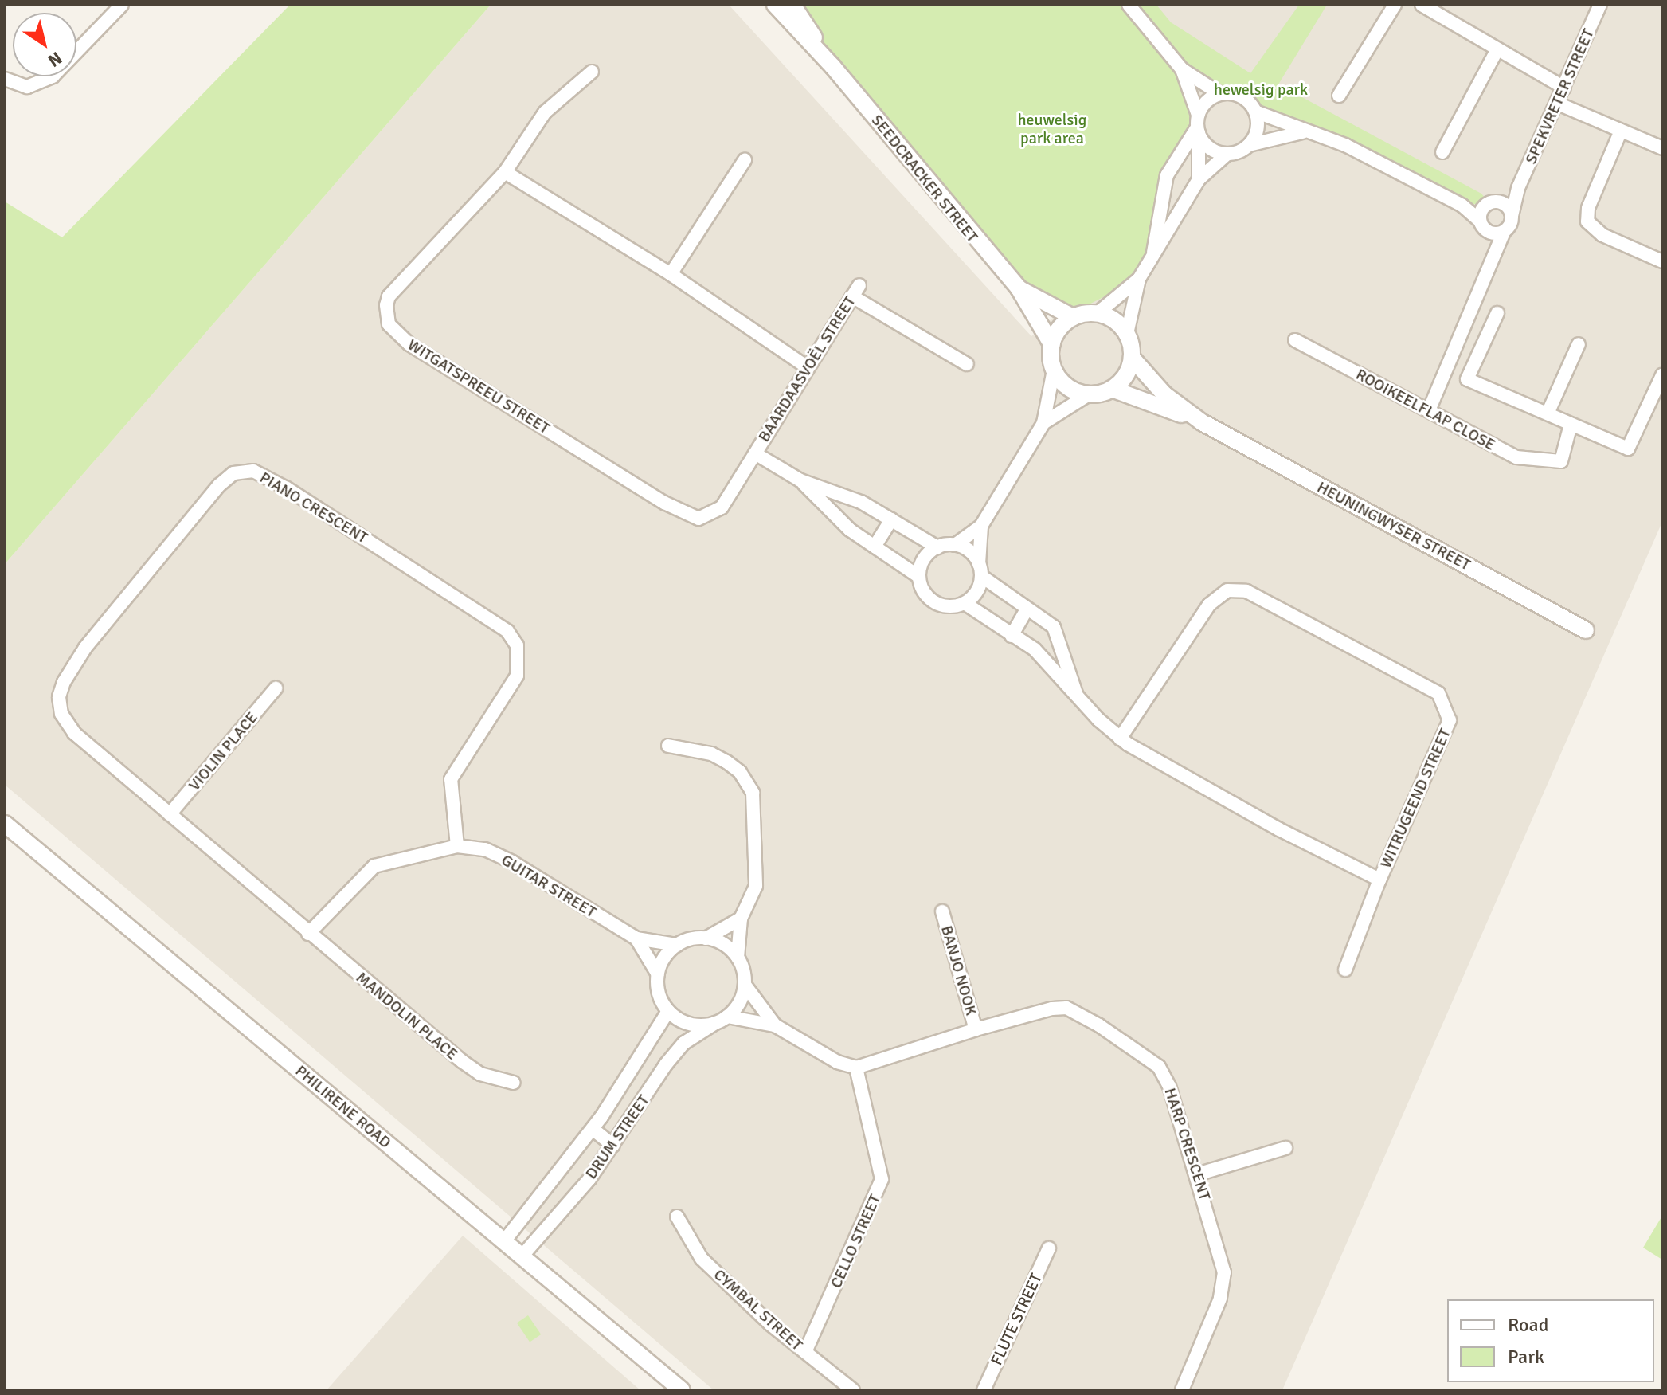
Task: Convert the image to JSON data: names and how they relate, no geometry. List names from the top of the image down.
{
  "streets": {
    "street": [
      "SPEKVRETER STREET",
      "SEEDCRACKER STREET",
      "BAARDAASVOËL STREET",
      "WITGATSPREEU STREET",
      "ROOIKEELFLAP CLOSE",
      "PIANO CRESCENT",
      "HEUNINGWYSER STREET",
      "VIOLIN PLACE",
      "WITRUGEEND STREET",
      "GUITAR STREET",
      "BANJO NOOK",
      "MANDOLIN PLACE",
      "PHILIRENE ROAD",
      "DRUM STREET",
      "HARP CRESCENT",
      "CELLO STREET",
      "CYMBAL STREET",
      "FLUTE STREET"
    ]
  },
  "crossings": [
    ["SEEDCRACKER STREET", "HEUNINGWYSER STREET"],
    ["BAARDAASVOËL STREET", "WITGATSPREEU STREET"],
    ["PIANO CRESCENT", "VIOLIN PLACE"],
    ["PIANO CRESCENT", "GUITAR STREET"],
    ["PIANO CRESCENT", "MANDOLIN PLACE"],
    ["GUITAR STREET", "DRUM STREET"],
    ["BANJO NOOK", "HARP CRESCENT"],
    ["PHILIRENE ROAD", "DRUM STREET"],
    ["HARP CRESCENT", "CELLO STREET"],
    ["CELLO STREET", "CYMBAL STREET"]
  ],
  "parks": ["hewelsig park", "heuwelsig park area"],
  "legend": ["Road", "Park"],
  "north": "bottom right"
}
